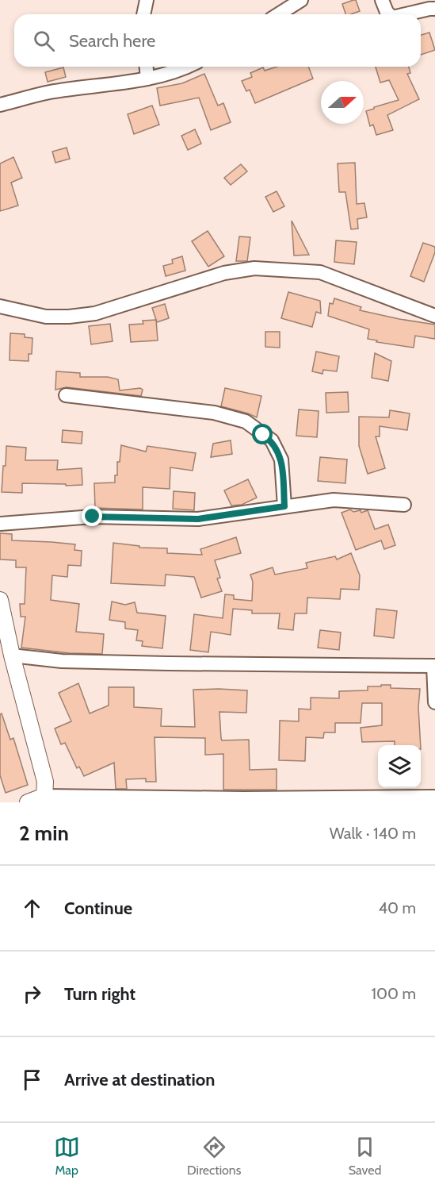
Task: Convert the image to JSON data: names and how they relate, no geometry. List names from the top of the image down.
{
  "north": "right",
  "page": {
    "search": "Search here",
    "heading": ["2 min", "Walk · 140 m"],
    "list": [
      ["Continue", "40 m"],
      ["Turn right", "100 m"],
      "Arrive at destination"
    ],
    "nav": ["Map", "Directions", "Saved"]
  }
}
